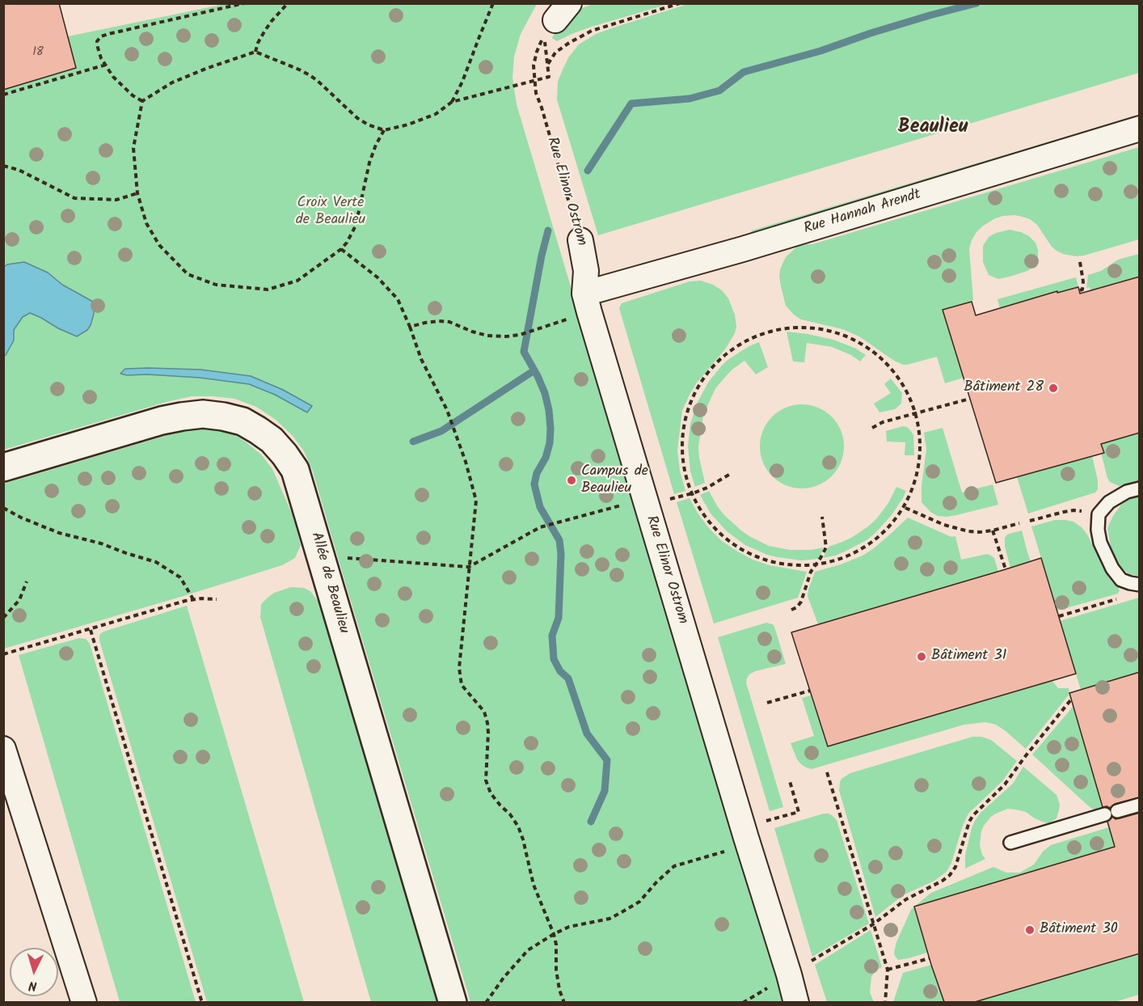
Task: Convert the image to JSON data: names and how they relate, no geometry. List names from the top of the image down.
{
  "streets": {
    "street": ["Rue Elinor Ostrom", "Rue Hannah Arendt", "Allée de Beaulieu"]
  },
  "crossings": [
    ["Rue Elinor Ostrom", "Rue Hannah Arendt"]
  ],
  "districts": ["Beaulieu"],
  "parks": ["Croix Verte de Beaulieu"],
  "places": [
    "Bâtiment 28",
    "Campus de Beaulieu",
    "Bâtiment 31",
    "Bâtiment 30"
  ],
  "house_numbers": ["18"],
  "north": "bottom"
}
